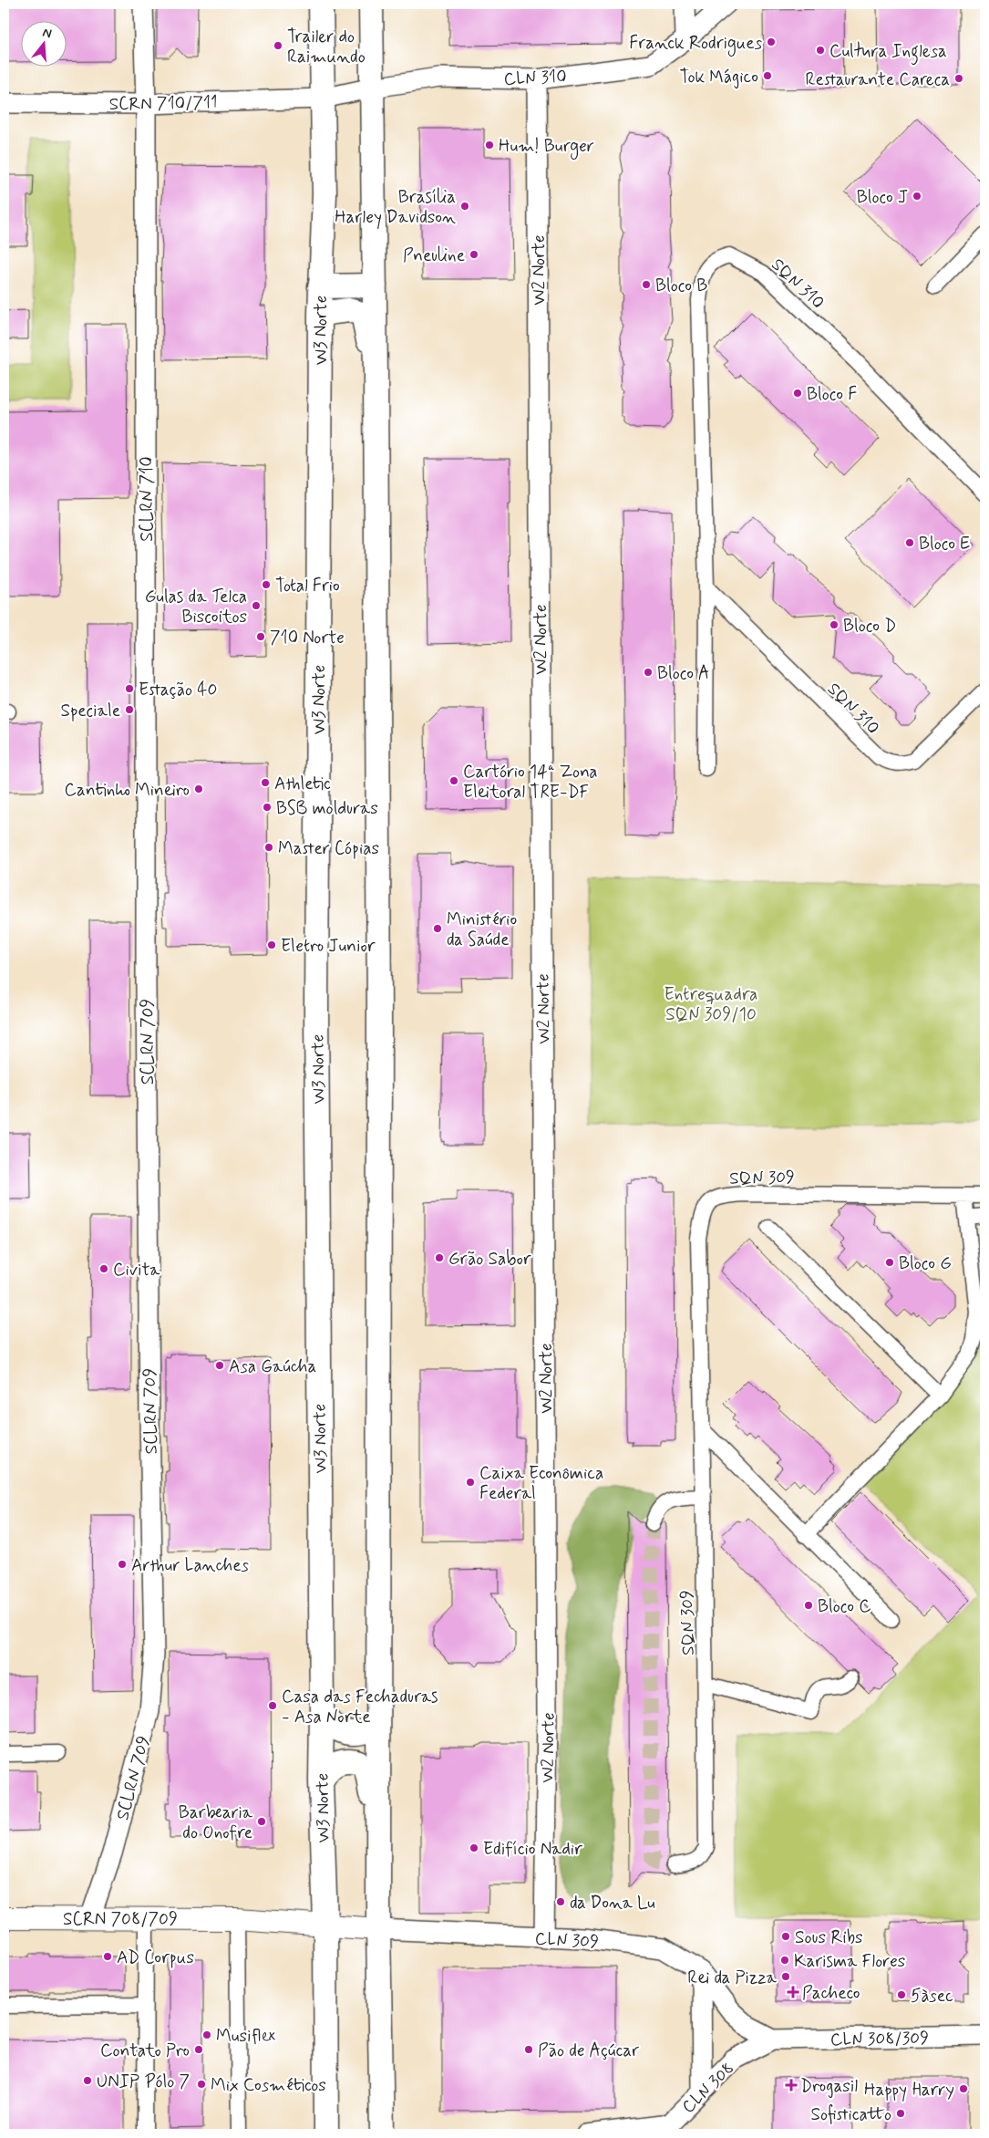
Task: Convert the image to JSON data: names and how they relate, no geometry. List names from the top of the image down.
{
  "streets": {
    "main road": ["W3 Norte", "SCRN 708/709", "CLN 309"],
    "street": [
      "CLN 310",
      "SCRN 710/711",
      "W2 Norte",
      "SQN 310",
      "SCLRN 710",
      "SCLRN 709",
      "SQN 309",
      "CLN 308/309",
      "CLN 308"
    ]
  },
  "crossings": [
    ["CLN 310", "SCRN 710/711"],
    ["CLN 310", "W2 Norte"],
    ["CLN 310", "W3 Norte"],
    ["SCRN 710/711", "W3 Norte"],
    ["SCRN 710/711", "SCLRN 710"],
    ["W2 Norte", "CLN 309"],
    ["W3 Norte", "SCRN 708/709"],
    ["W3 Norte", "CLN 309"],
    ["SCLRN 710", "SCLRN 709"],
    ["SCLRN 709", "SCRN 708/709"],
    ["SCRN 708/709", "CLN 309"],
    ["CLN 309", "CLN 308/309"],
    ["CLN 309", "CLN 308"],
    ["CLN 308/309", "CLN 308"]
  ],
  "parks": ["Entrequadra SQN 309/10"],
  "places": {
    "other": [
      "Franck Rodrigues",
      "Trailer do Raimundo",
      "Cultura Inglesa",
      "Tok Mágico",
      "Restaurante Careca",
      "Hum! Burger",
      "Bloco J",
      "Brasília Harley Davidson",
      "Pneuline",
      "Bloco B",
      "Bloco F",
      "Bloco E",
      "Total Frio",
      "Gulas da Telca Biscoitos",
      "Bloco D",
      "710 Norte",
      "Bloco A",
      "Estação 40",
      "Speciale",
      "Cartório 14ª Zona Eleitoral TRE-DF",
      "Athletic",
      "Cantinho Mineiro",
      "BSB molduras",
      "Master Cópias",
      "Ministério da Saúde",
      "Eletro Junior",
      "Grão Sabor",
      "Bloco G",
      "Civita",
      "Asa Gaúcha",
      "Caixa Econômica Federal",
      "Arthur Lanches",
      "Bloco C",
      "Casa das Fechaduras - Asa Norte",
      "Barbearia do Onofre",
      "Edifício Nadir",
      "da Dona Lu",
      "Sous Ribs",
      "AD Corpus",
      "Karisma Flores",
      "Rei da Pizza",
      "5àsec",
      "Musiflex",
      "Contato Pro",
      "Pão de Açúcar",
      "UNIP Pólo 7",
      "Mix Cosméticos",
      "Happy Harry",
      "Sofisticatto"
    ],
    "health": ["Pacheco", "Drogasil"]
  },
  "north": "top"
}
